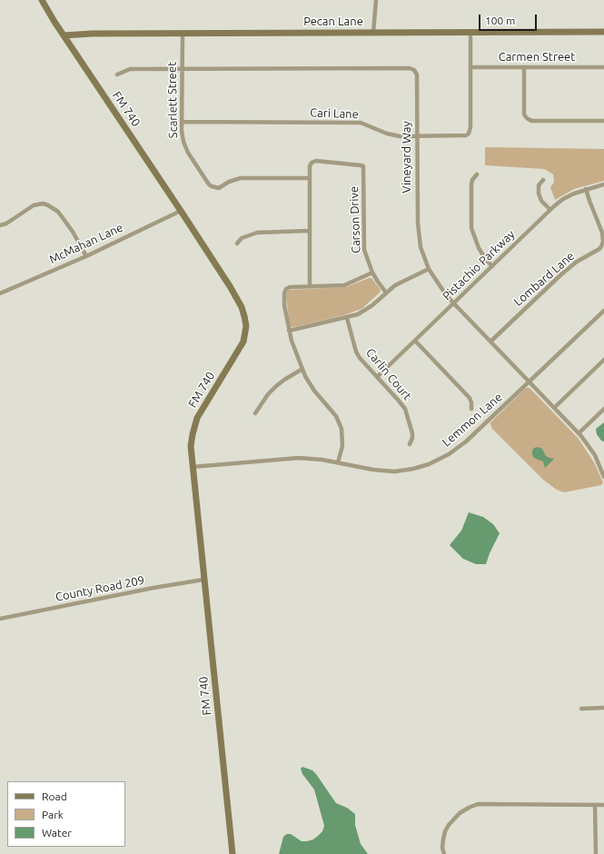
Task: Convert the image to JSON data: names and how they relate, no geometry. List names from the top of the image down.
{
  "streets": {
    "main road": ["Pecan Lane", "FM 740"],
    "street": [
      "Carmen Street",
      "Scarlett Street",
      "Cari Lane",
      "Vineyard Way",
      "Carson Drive",
      "McMahan Lane",
      "Pistachio Parkway",
      "Lombard Lane",
      "Carlin Court",
      "Lemmon Lane",
      "County Road 209"
    ]
  },
  "crossings": [
    ["Pecan Lane", "Scarlett Street"],
    ["Pecan Lane", "FM 740"],
    ["Pecan Lane", "Cari Lane"],
    ["Carmen Street", "Cari Lane"],
    ["Scarlett Street", "Cari Lane"],
    ["Scarlett Street", "Vineyard Way"],
    ["Scarlett Street", "Carson Drive"],
    ["FM 740", "McMahan Lane"],
    ["FM 740", "Lemmon Lane"],
    ["FM 740", "County Road 209"],
    ["Cari Lane", "Vineyard Way"],
    ["Vineyard Way", "Pistachio Parkway"],
    ["Vineyard Way", "Lombard Lane"],
    ["Vineyard Way", "Lemmon Lane"],
    ["Pistachio Parkway", "Lombard Lane"],
    ["Pistachio Parkway", "Carlin Court"]
  ],
  "legend": ["Road", "Park", "Water"],
  "scale_bar": "100 m"
}
